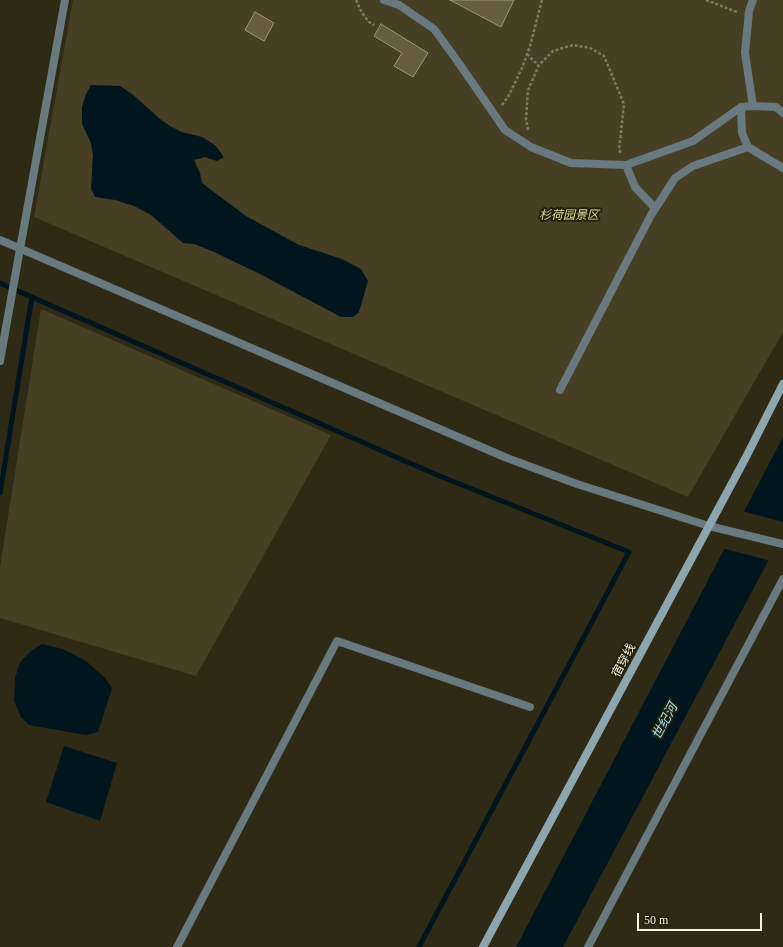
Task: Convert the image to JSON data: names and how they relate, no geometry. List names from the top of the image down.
{
  "streets": {
    "main road": ["宿穿线"]
  },
  "water": ["世纪河"],
  "parks": ["杉荷园景区"],
  "scale_bar": "50 m"
}
